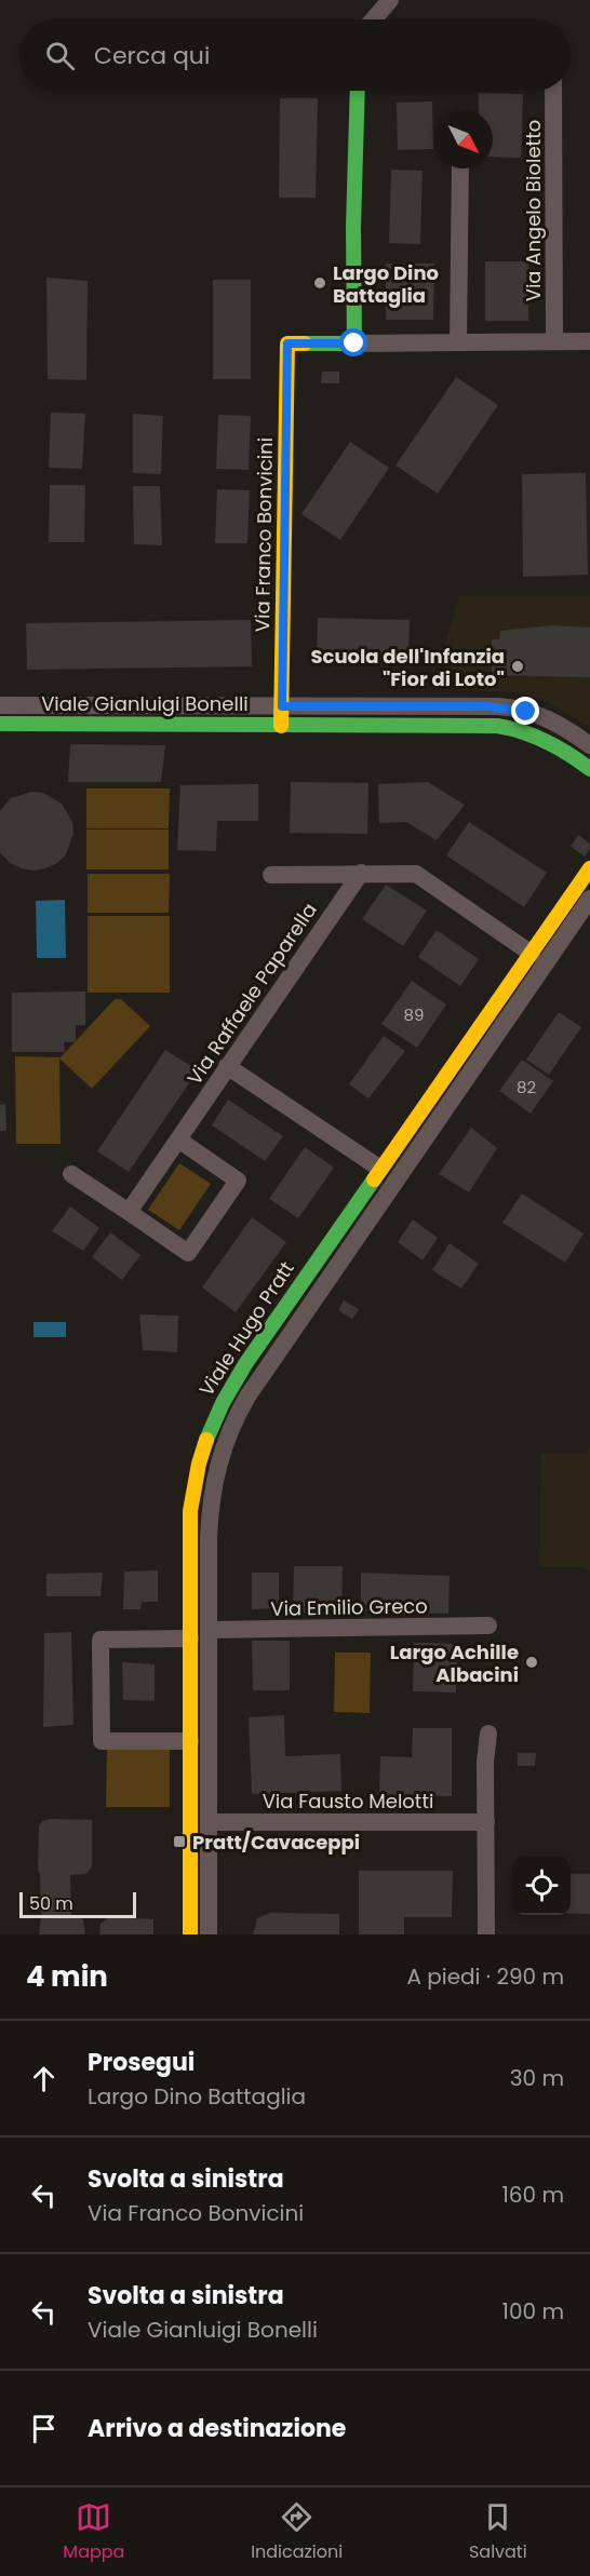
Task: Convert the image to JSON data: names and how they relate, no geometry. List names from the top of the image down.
{
  "streets": {
    "street": [
      "Via Angelo Bioletto",
      "Via Franco Bonvicini",
      "Viale Gianluigi Bonelli",
      "Via Raffaele Paparella",
      "Viale Hugo Pratt",
      "Via Emilio Greco",
      "Via Fausto Melotti"
    ]
  },
  "crossings": [
    ["Via Franco Bonvicini", "Viale Gianluigi Bonelli"],
    ["Via Raffaele Paparella", "Viale Hugo Pratt"],
    ["Viale Hugo Pratt", "Via Emilio Greco"],
    ["Viale Hugo Pratt", "Via Fausto Melotti"]
  ],
  "places": {
    "other": ["Largo Dino Battaglia", "Scuola dell'Infanzia \"Fior di Loto\"", "Largo Achille Albacini"],
    "transit": ["Pratt/Cavaceppi"]
  },
  "house_numbers": ["89", "82"],
  "scale_bar": "50 m",
  "north": "bottom right",
  "page": {
    "search": "Cerca qui",
    "scale": "50 m",
    "heading": ["4 min", "A piedi · 290 m"],
    "list": [
      ["Prosegui", "Largo Dino Battaglia", "30 m"],
      ["Svolta a sinistra", "Via Franco Bonvicini", "160 m"],
      ["Svolta a sinistra", "Viale Gianluigi Bonelli", "100 m"],
      "Arrivo a destinazione"
    ],
    "nav": ["Mappa", "Indicazioni", "Salvati"]
  }
}
